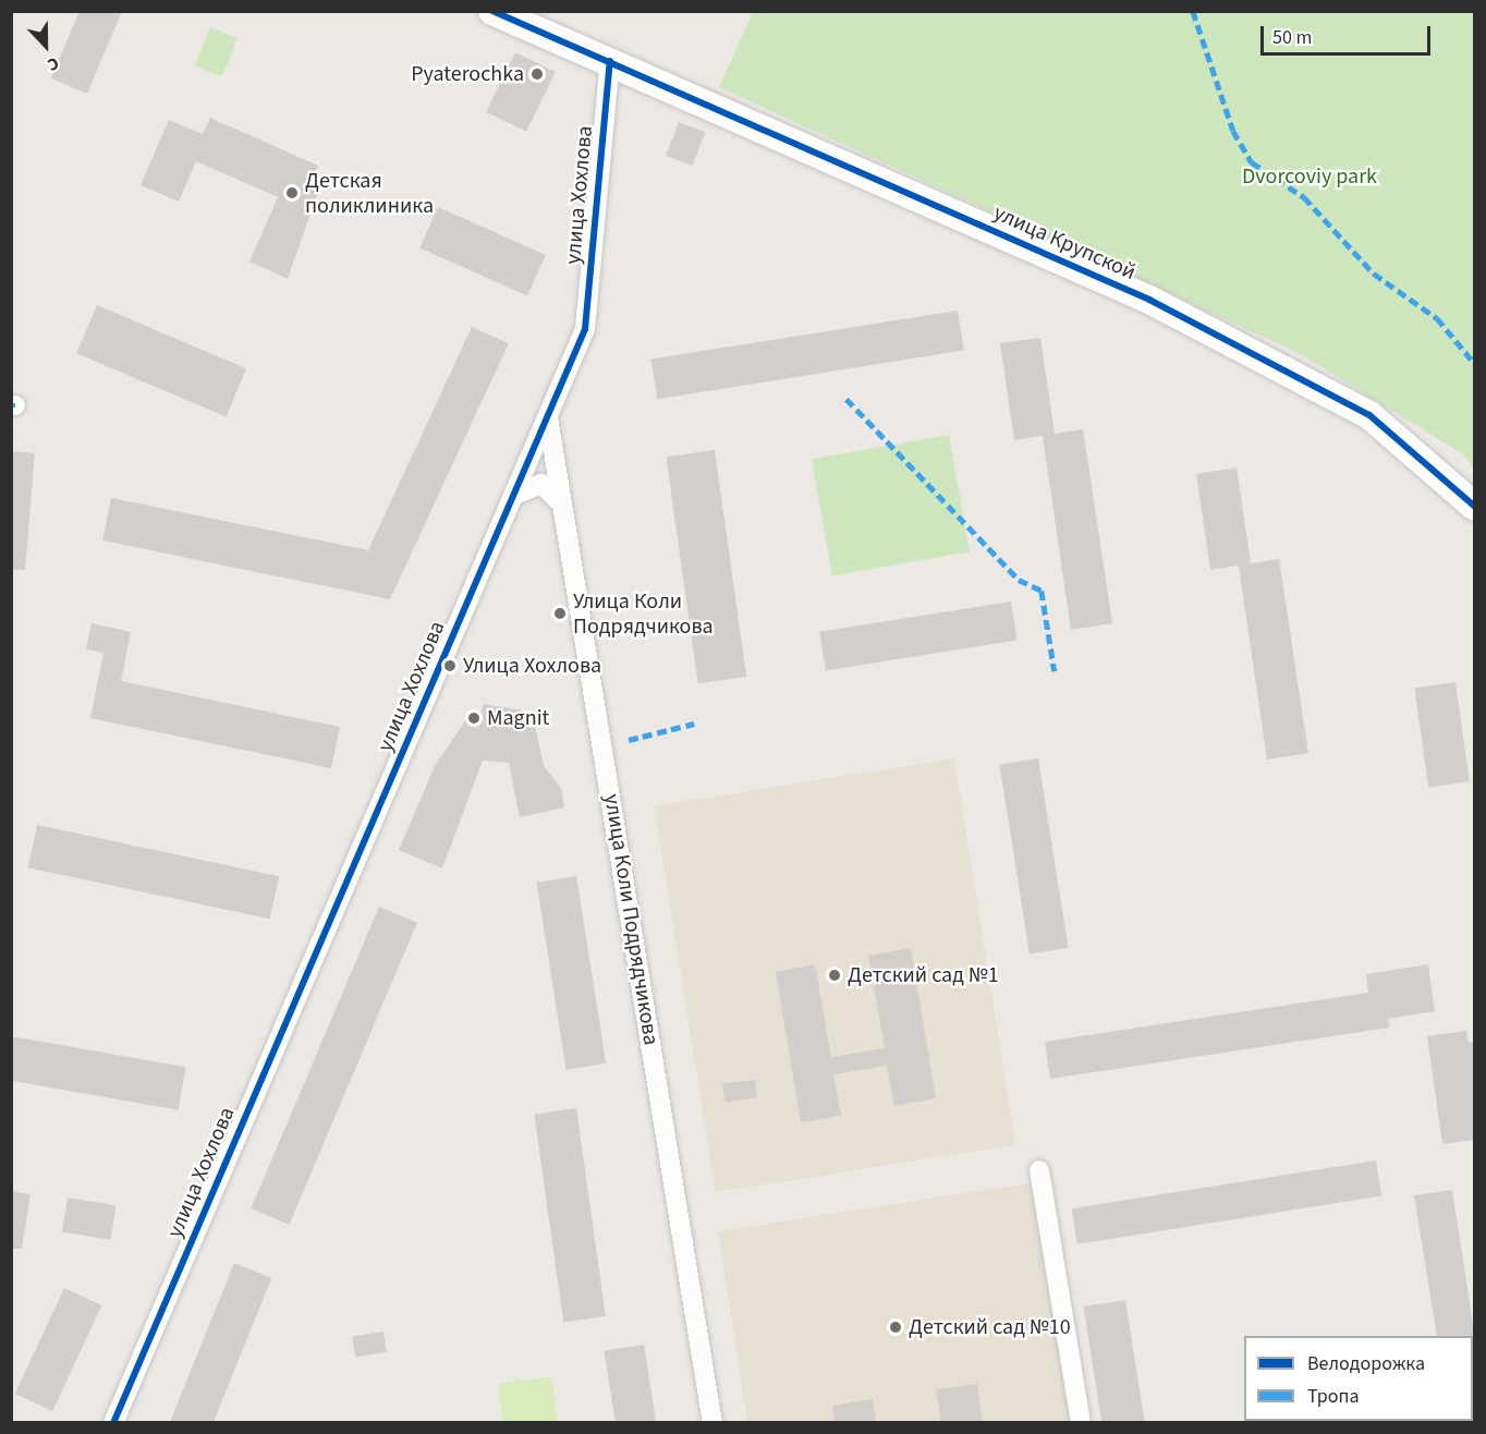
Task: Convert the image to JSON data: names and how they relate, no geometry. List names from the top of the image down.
{
  "streets": {
    "street": ["улица Хохлова", "улица Крупской", "улица Коли Подрядчикова"]
  },
  "crossings": [
    ["улица Хохлова", "улица Крупской"],
    ["улица Хохлова", "улица Коли Подрядчикова"]
  ],
  "parks": ["Dvorcoviy park"],
  "places": [
    "Pyaterochka",
    "Детская поликлиника",
    "Улица Коли Подрядчикова",
    "Улица Хохлова",
    "Magnit",
    "Детский сад №1",
    "Детский сад №10"
  ],
  "legend": ["Велодорожка", "Тропа"],
  "scale_bar": "50 m",
  "north": "bottom"
}
